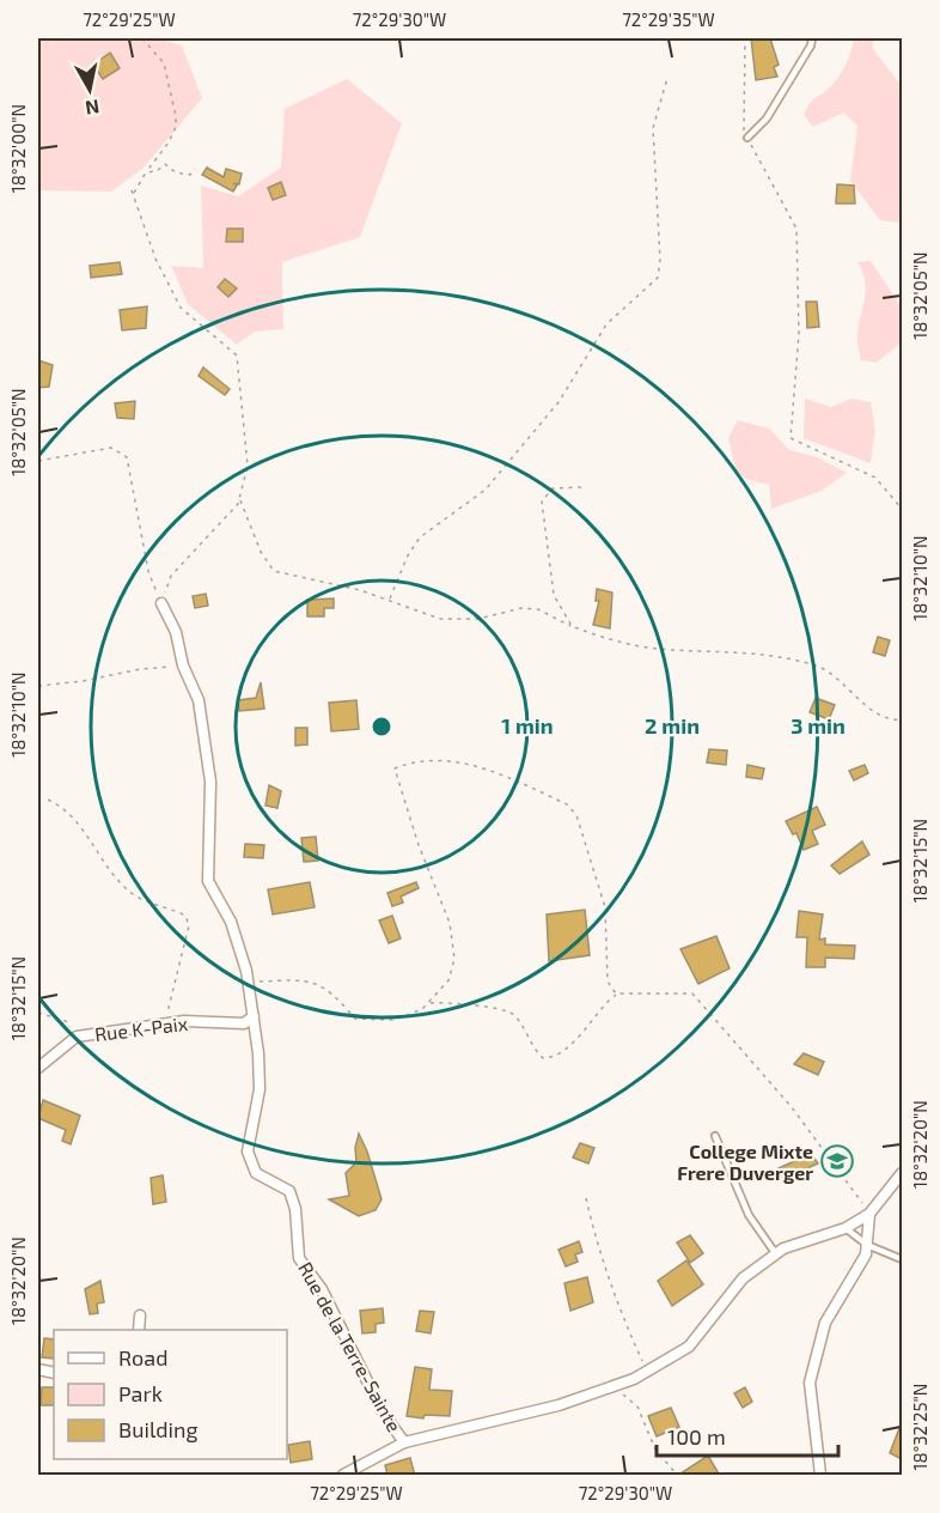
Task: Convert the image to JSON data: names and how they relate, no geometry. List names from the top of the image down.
{
  "streets": {
    "street": ["Rue K-Paix", "Rue de la Terre-Sainte"]
  },
  "crossings": [
    ["Rue K-Paix", "Rue de la Terre-Sainte"]
  ],
  "places": {
    "school or university": ["College Mixte Frere Duverger"]
  },
  "legend": ["Road", "Park", "Building"],
  "scale_bar": "100 m",
  "north": "bottom",
  "coordinates": [
    "72°29'25\"W",
    "72°29'30\"W",
    "72°29'35\"W",
    "18°32'00\"N",
    "18°32'05\"N",
    "18°32'10\"N",
    "18°32'15\"N",
    "18°32'20\"N",
    "18°32'25\"N"
  ],
  "rings": ["1 min", "2 min", "3 min"]
}
